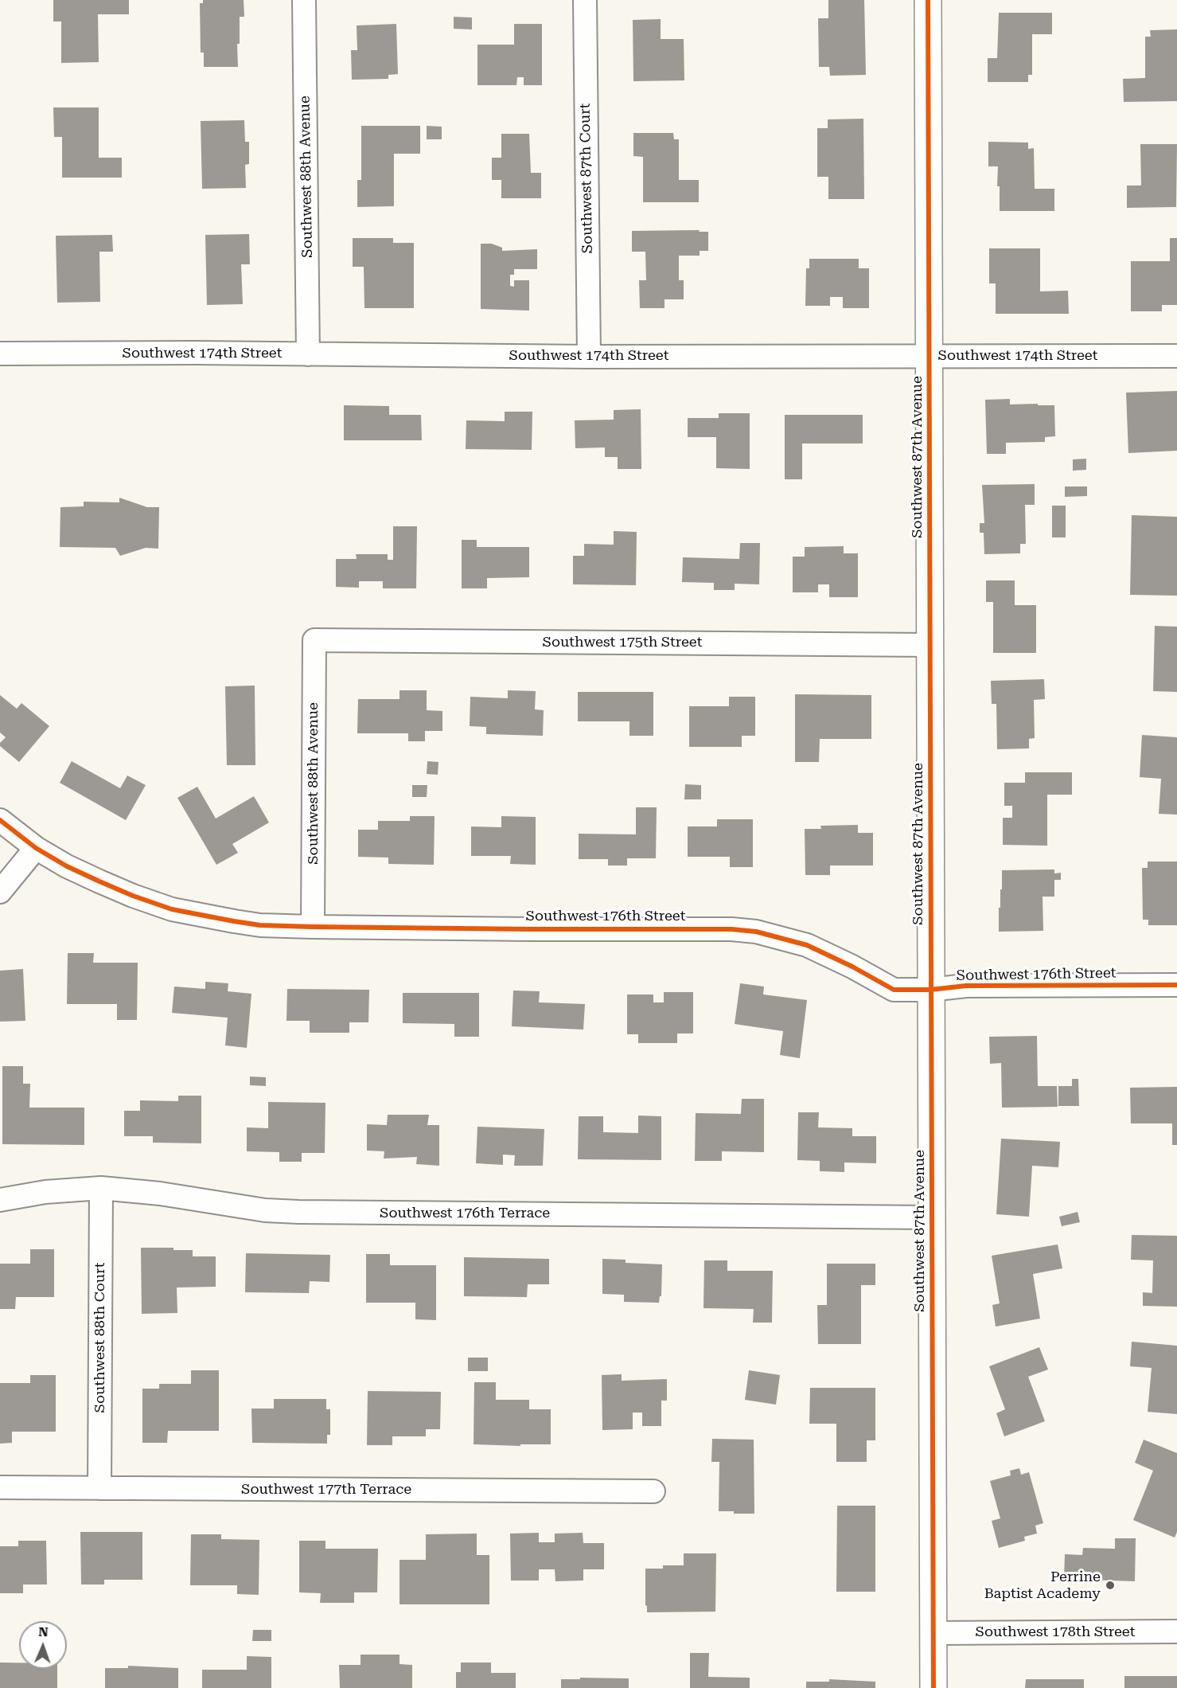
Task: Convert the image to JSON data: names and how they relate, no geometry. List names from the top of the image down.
{
  "streets": {
    "street": [
      "Southwest 88th Avenue",
      "Southwest 87th Court",
      "Southwest 174th Street",
      "Southwest 87th Avenue",
      "Southwest 175th Street",
      "Southwest 176th Street",
      "Southwest 176th Terrace",
      "Southwest 88th Court",
      "Southwest 177th Terrace",
      "Southwest 178th Street"
    ]
  },
  "crossings": [
    ["Southwest 88th Avenue", "Southwest 174th Street"],
    ["Southwest 88th Avenue", "Southwest 175th Street"],
    ["Southwest 88th Avenue", "Southwest 176th Street"],
    ["Southwest 87th Court", "Southwest 174th Street"],
    ["Southwest 174th Street", "Southwest 87th Avenue"],
    ["Southwest 87th Avenue", "Southwest 175th Street"],
    ["Southwest 87th Avenue", "Southwest 176th Street"],
    ["Southwest 87th Avenue", "Southwest 176th Terrace"],
    ["Southwest 87th Avenue", "Southwest 178th Street"],
    ["Southwest 176th Terrace", "Southwest 88th Court"],
    ["Southwest 88th Court", "Southwest 177th Terrace"]
  ],
  "places": ["Perrine Baptist Academy"],
  "north": "top"
}
